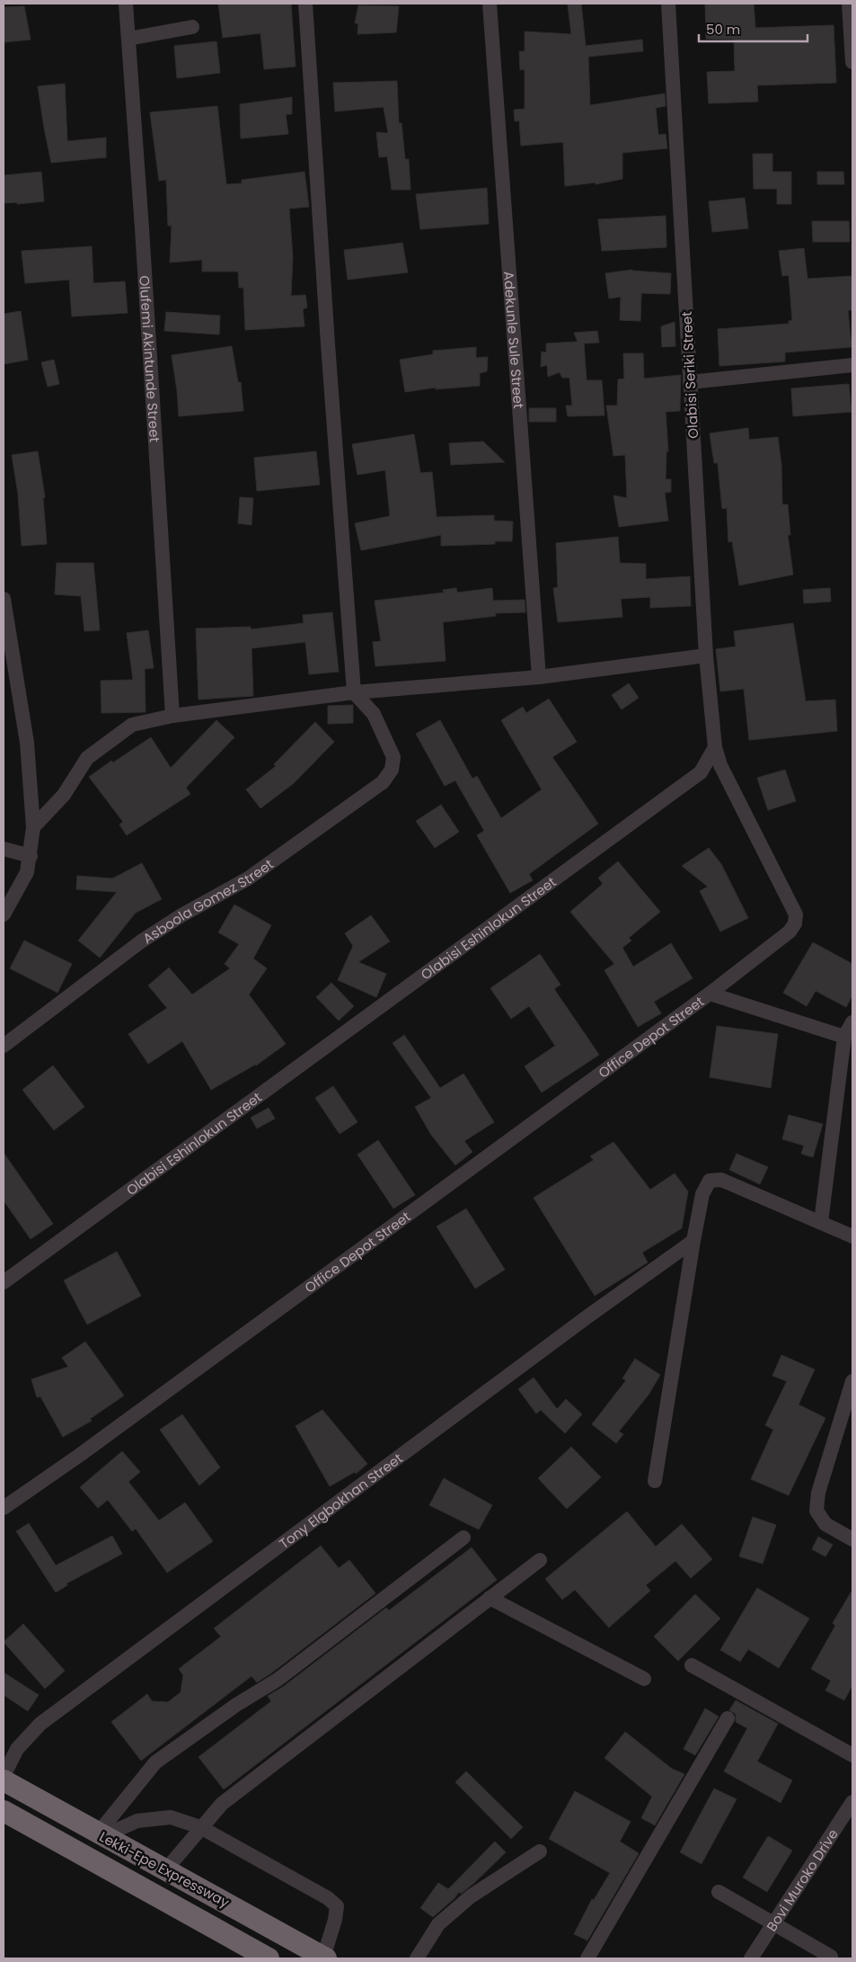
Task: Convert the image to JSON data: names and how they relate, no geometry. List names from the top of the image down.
{
  "streets": {
    "highway": ["Lekki-Epe Expressway"],
    "street": [
      "Adekunle Sule Street",
      "Olufemi Akintunde Street",
      "Olabisi Seriki Street",
      "Asboola Gomez Street",
      "Olabisi Eshinlokun Street",
      "Office Depot Street",
      "Tony Elgbokhan Street",
      "Bovi Muroko Drive"
    ]
  },
  "crossings": [
    ["Olabisi Seriki Street", "Olabisi Eshinlokun Street"]
  ],
  "scale_bar": "50 m"
}
